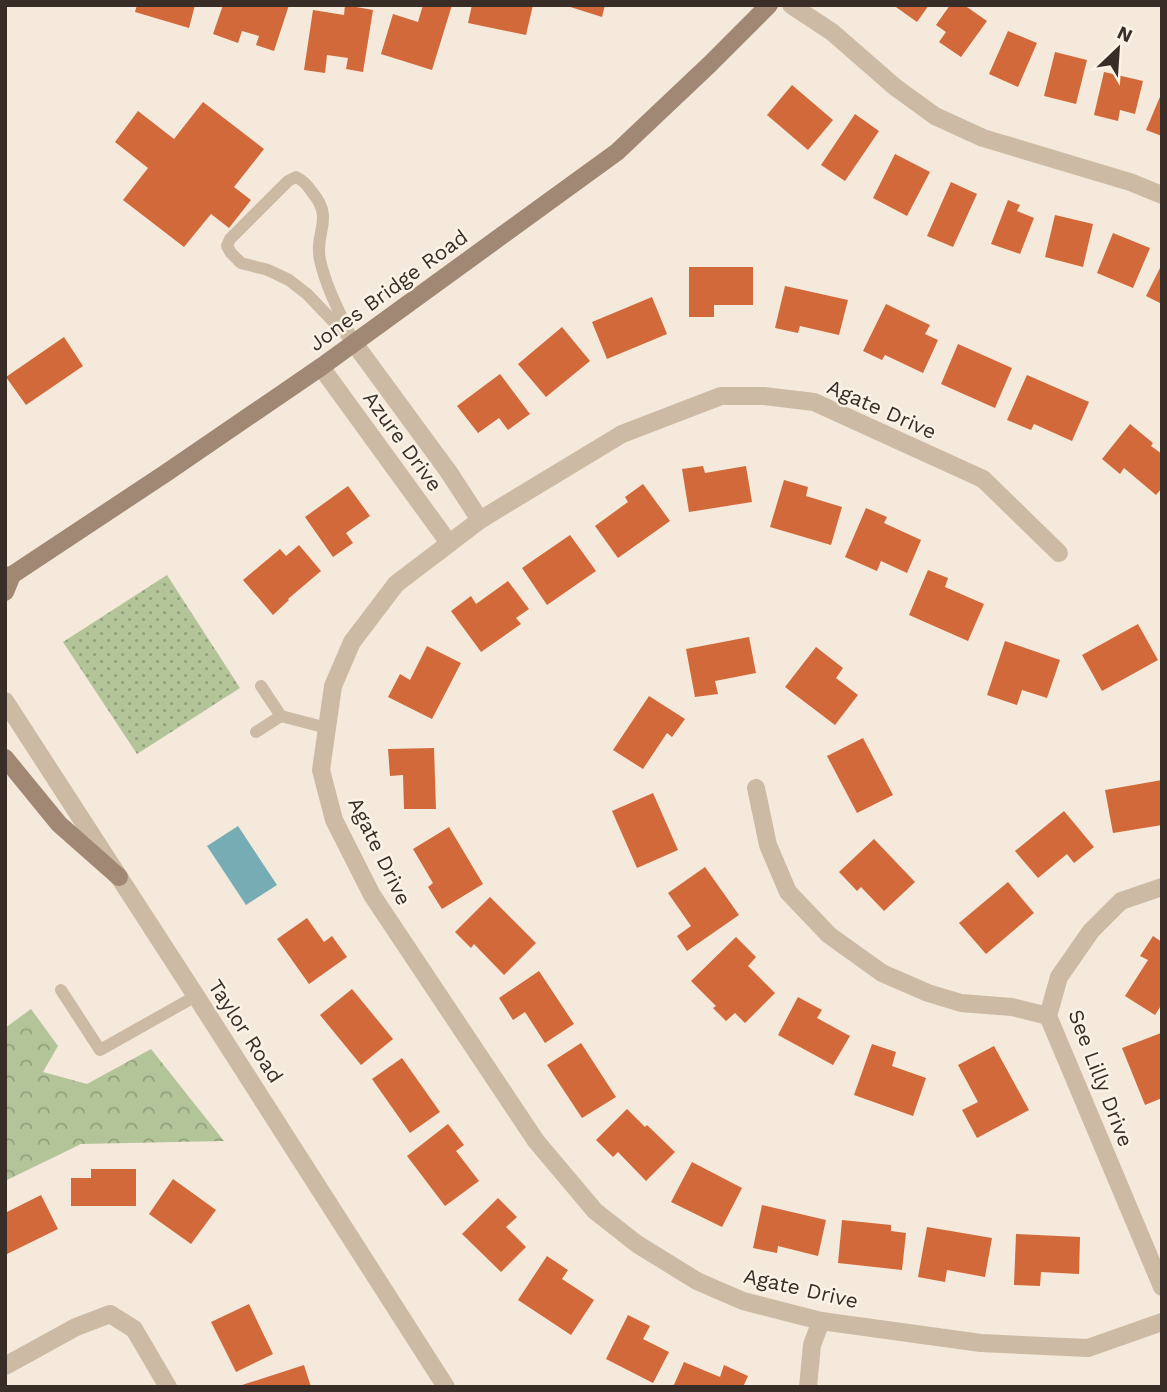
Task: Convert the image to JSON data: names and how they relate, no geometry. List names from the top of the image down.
{
  "streets": {
    "main road": ["Jones Bridge Road"],
    "street": [
      "Agate Drive",
      "Azure Drive",
      "Taylor Road",
      "See Lilly Drive"
    ]
  },
  "crossings": [
    ["Jones Bridge Road", "Azure Drive"],
    ["Agate Drive", "Azure Drive"]
  ],
  "north": "top right"
}
